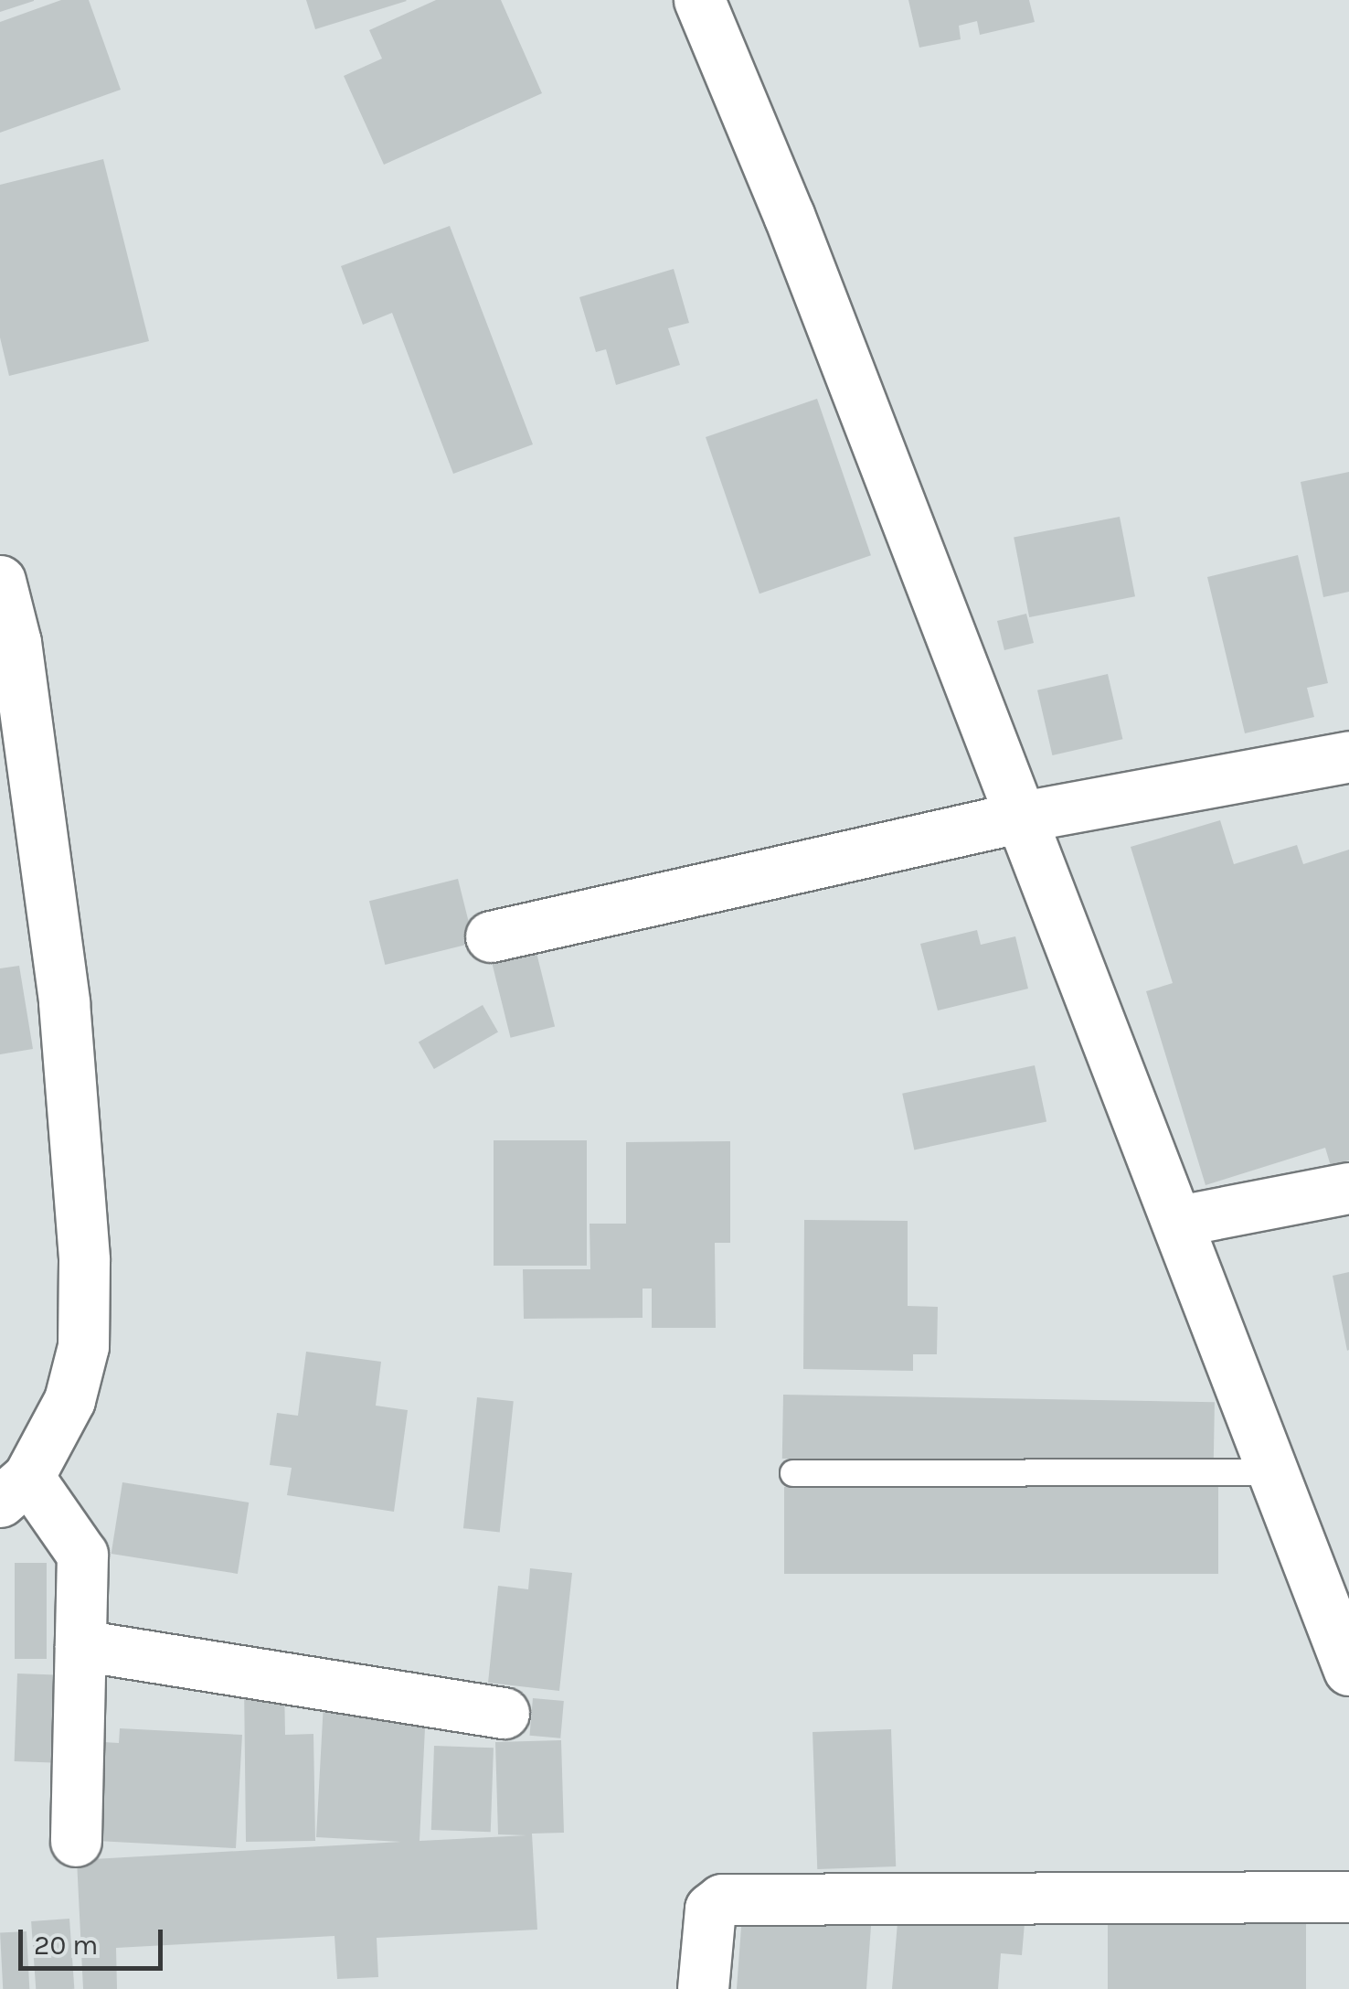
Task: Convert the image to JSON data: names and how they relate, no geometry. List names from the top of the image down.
{
  "scale_bar": "20 m"
}
